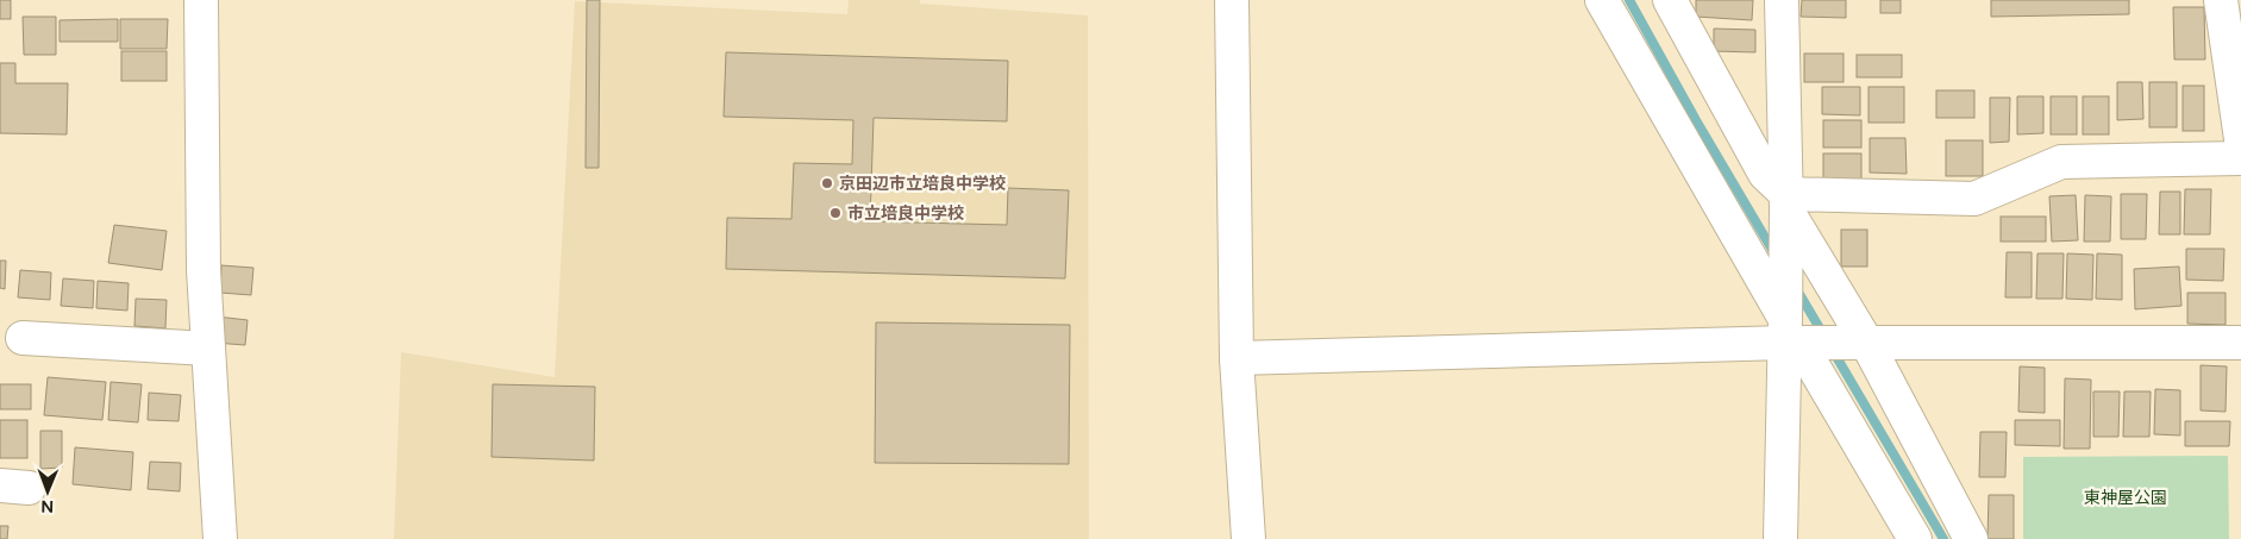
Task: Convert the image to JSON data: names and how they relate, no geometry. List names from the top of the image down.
{
  "parks": ["東神屋公園"],
  "places": ["京田辺市立培良中学校", "市立培良中学校"],
  "north": "bottom"
}
